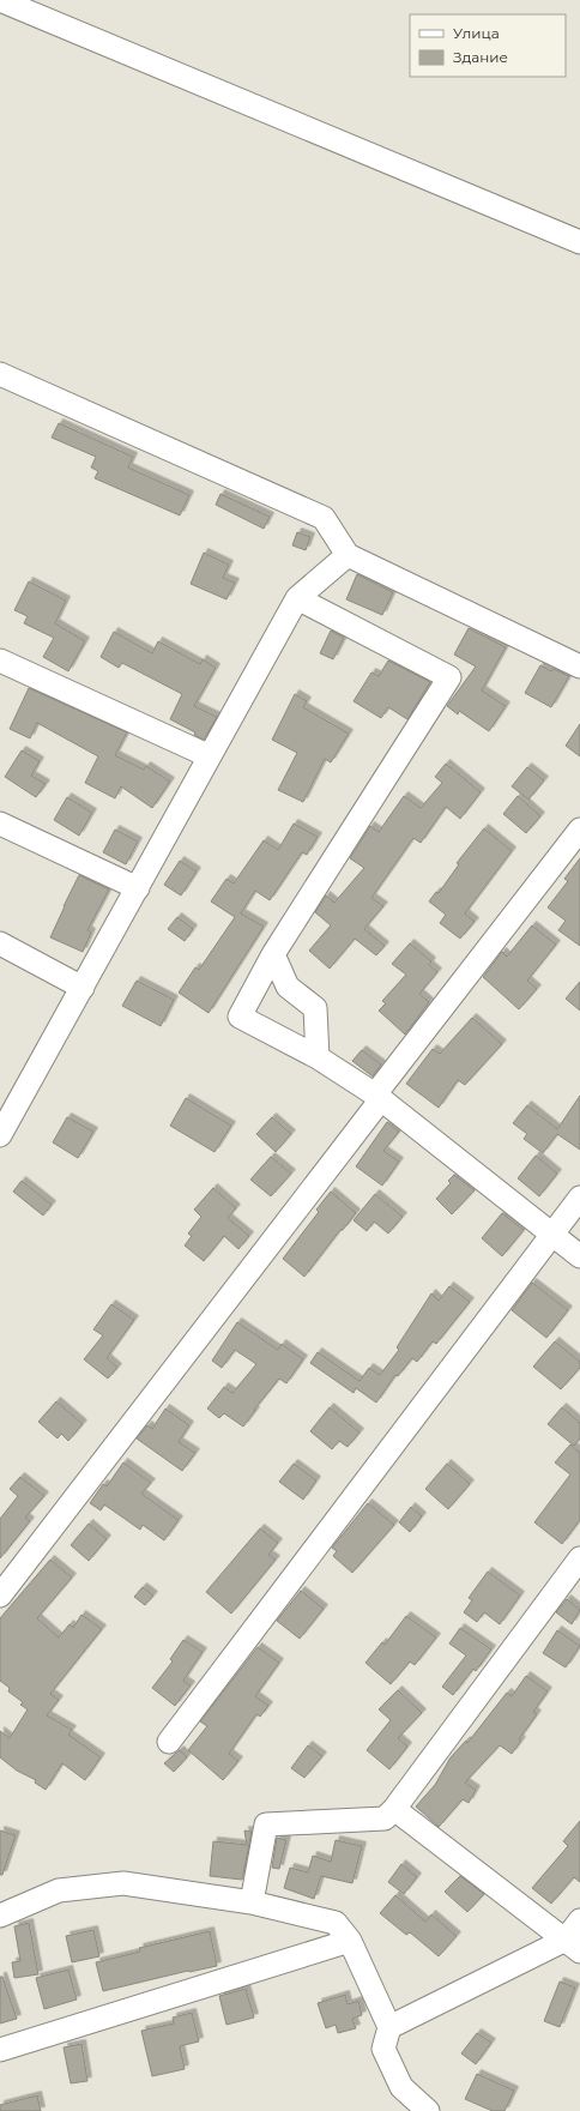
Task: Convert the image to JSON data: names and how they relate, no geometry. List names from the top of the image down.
{
  "legend": ["Улица", "Здание"]
}
